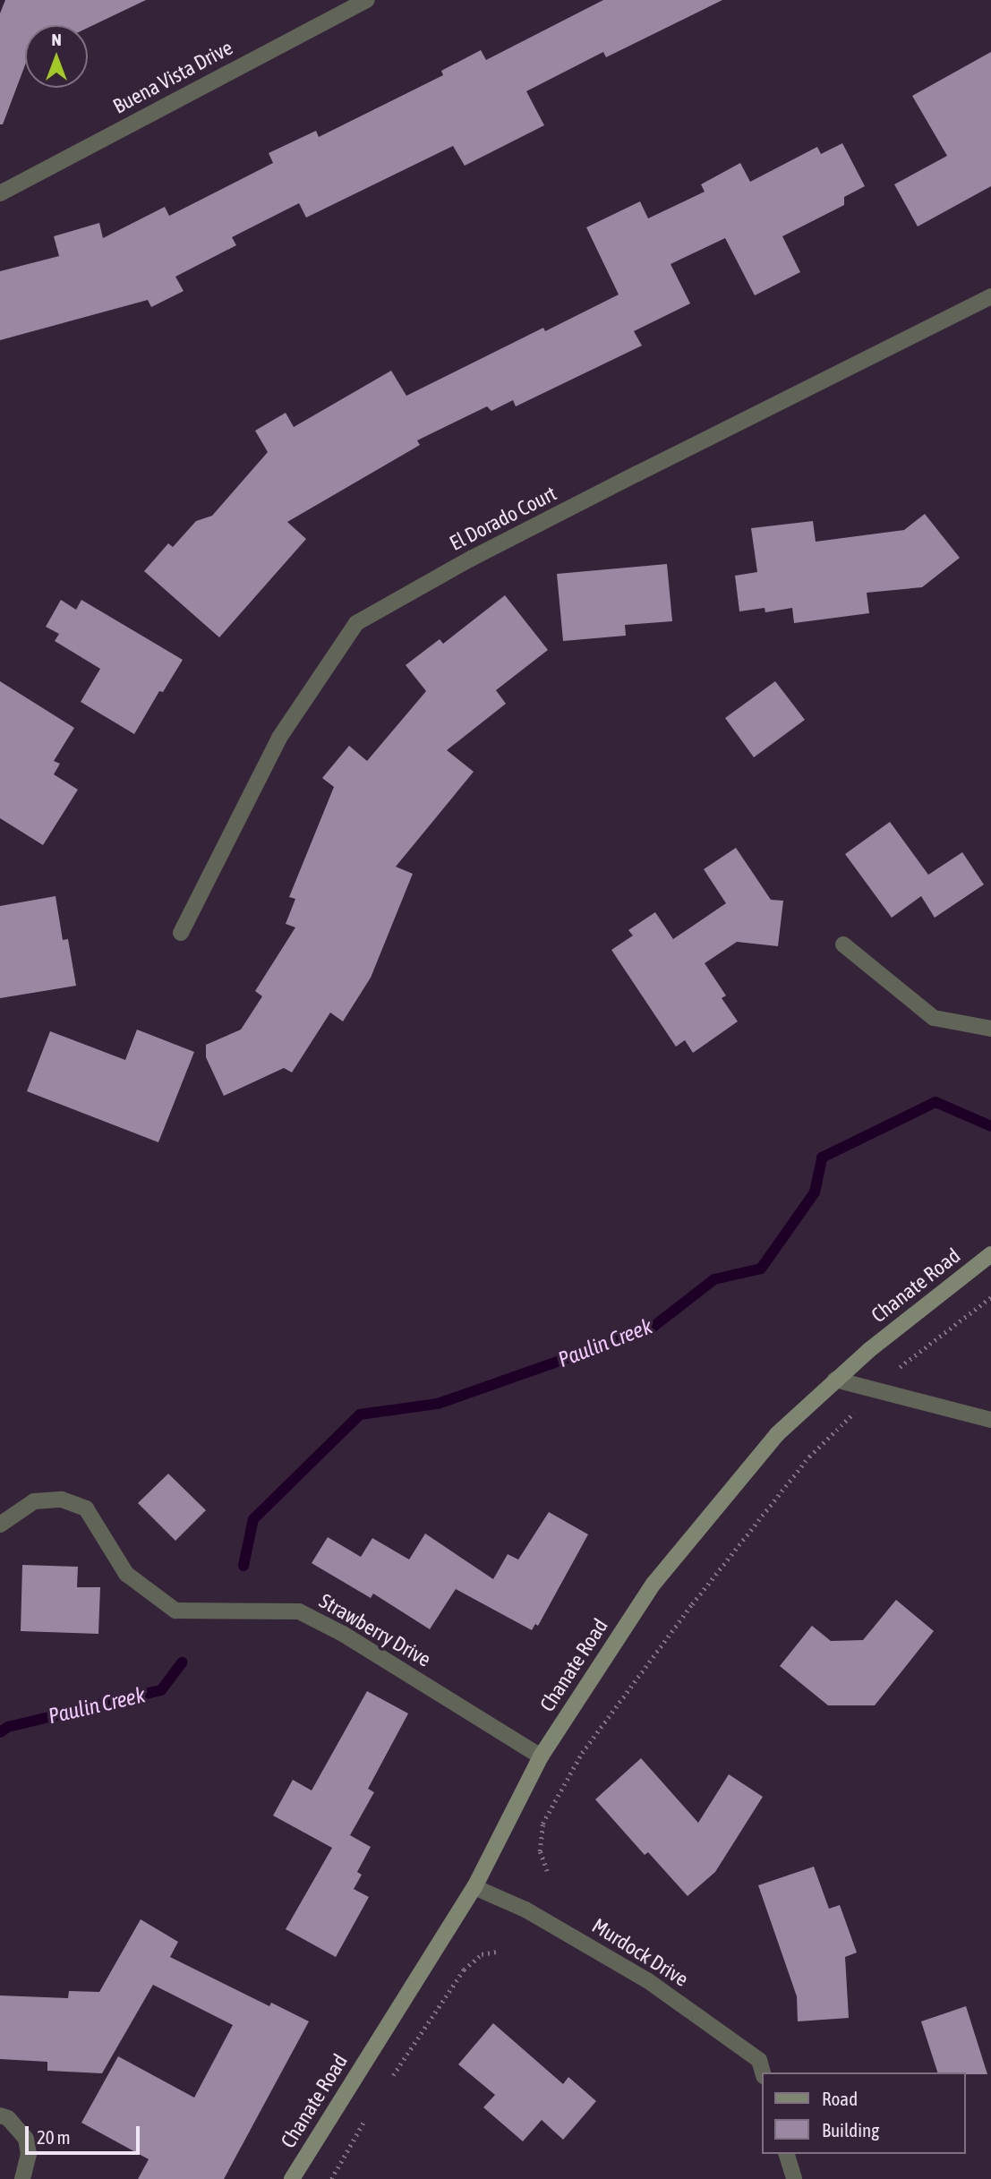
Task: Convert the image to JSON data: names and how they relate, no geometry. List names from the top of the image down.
{
  "streets": {
    "street": [
      "Buena Vista Drive",
      "El Dorado Court",
      "Chanate Road",
      "Strawberry Drive",
      "Murdock Drive"
    ]
  },
  "crossings": [
    ["Chanate Road", "Strawberry Drive"],
    ["Chanate Road", "Murdock Drive"]
  ],
  "water": ["Paulin Creek"],
  "legend": ["Road", "Building"],
  "scale_bar": "20 m",
  "north": "top"
}
